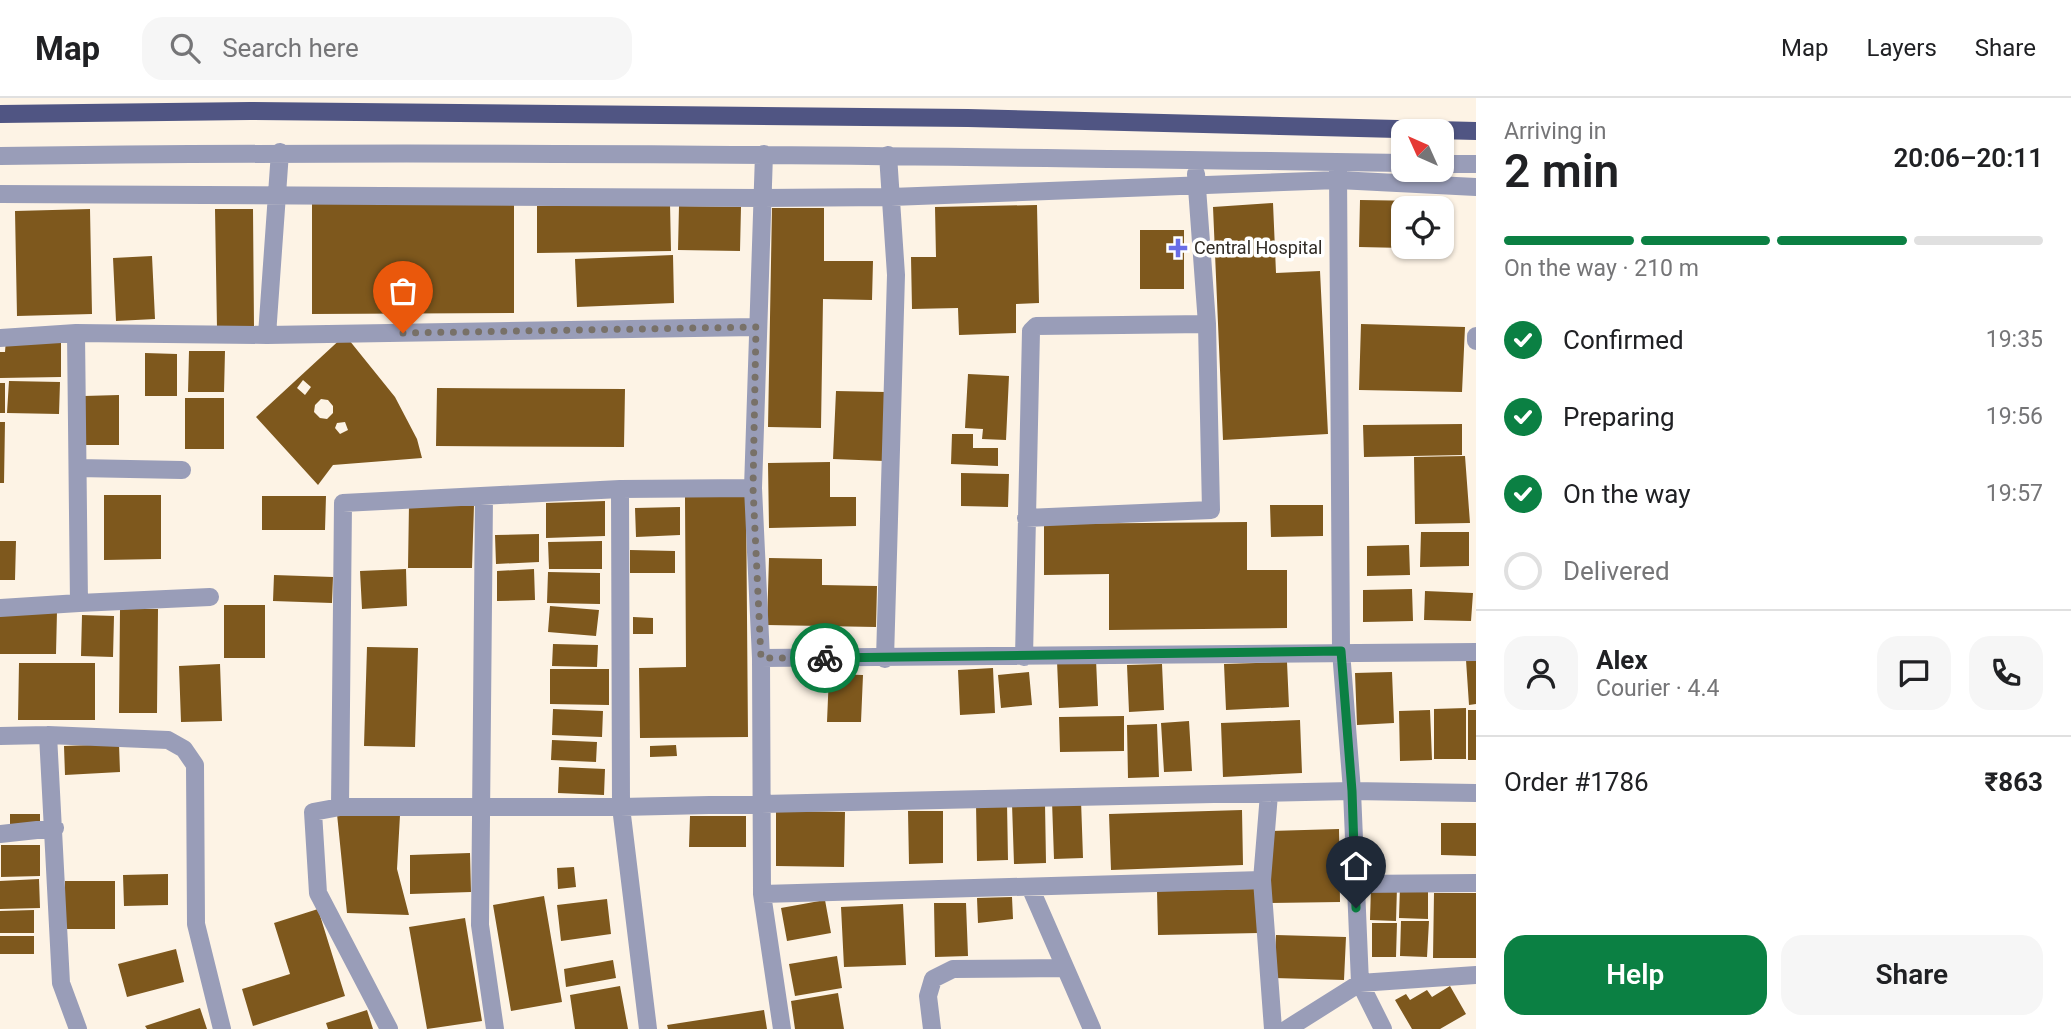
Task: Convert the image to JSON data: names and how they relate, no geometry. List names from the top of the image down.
{
  "places": {
    "health": ["Central Hospital"]
  },
  "north": "top left",
  "page": {
    "header": "Map",
    "search": "Search here",
    "nav": ["Map", "Layers", "Share"],
    "heading": ["2 min", "Arriving in", "20:06–20:11"],
    "panel": [
      "Alex",
      "Courier · 4.4",
      "Order #1786",
      "₹863"
    ],
    "bar": "On the way · 210 m",
    "list": [
      ["Confirmed", "19:35"],
      ["Preparing", "19:56"],
      ["On the way", "19:57"],
      "Delivered"
    ],
    "buttons": ["Help", "Share"]
  }
}
